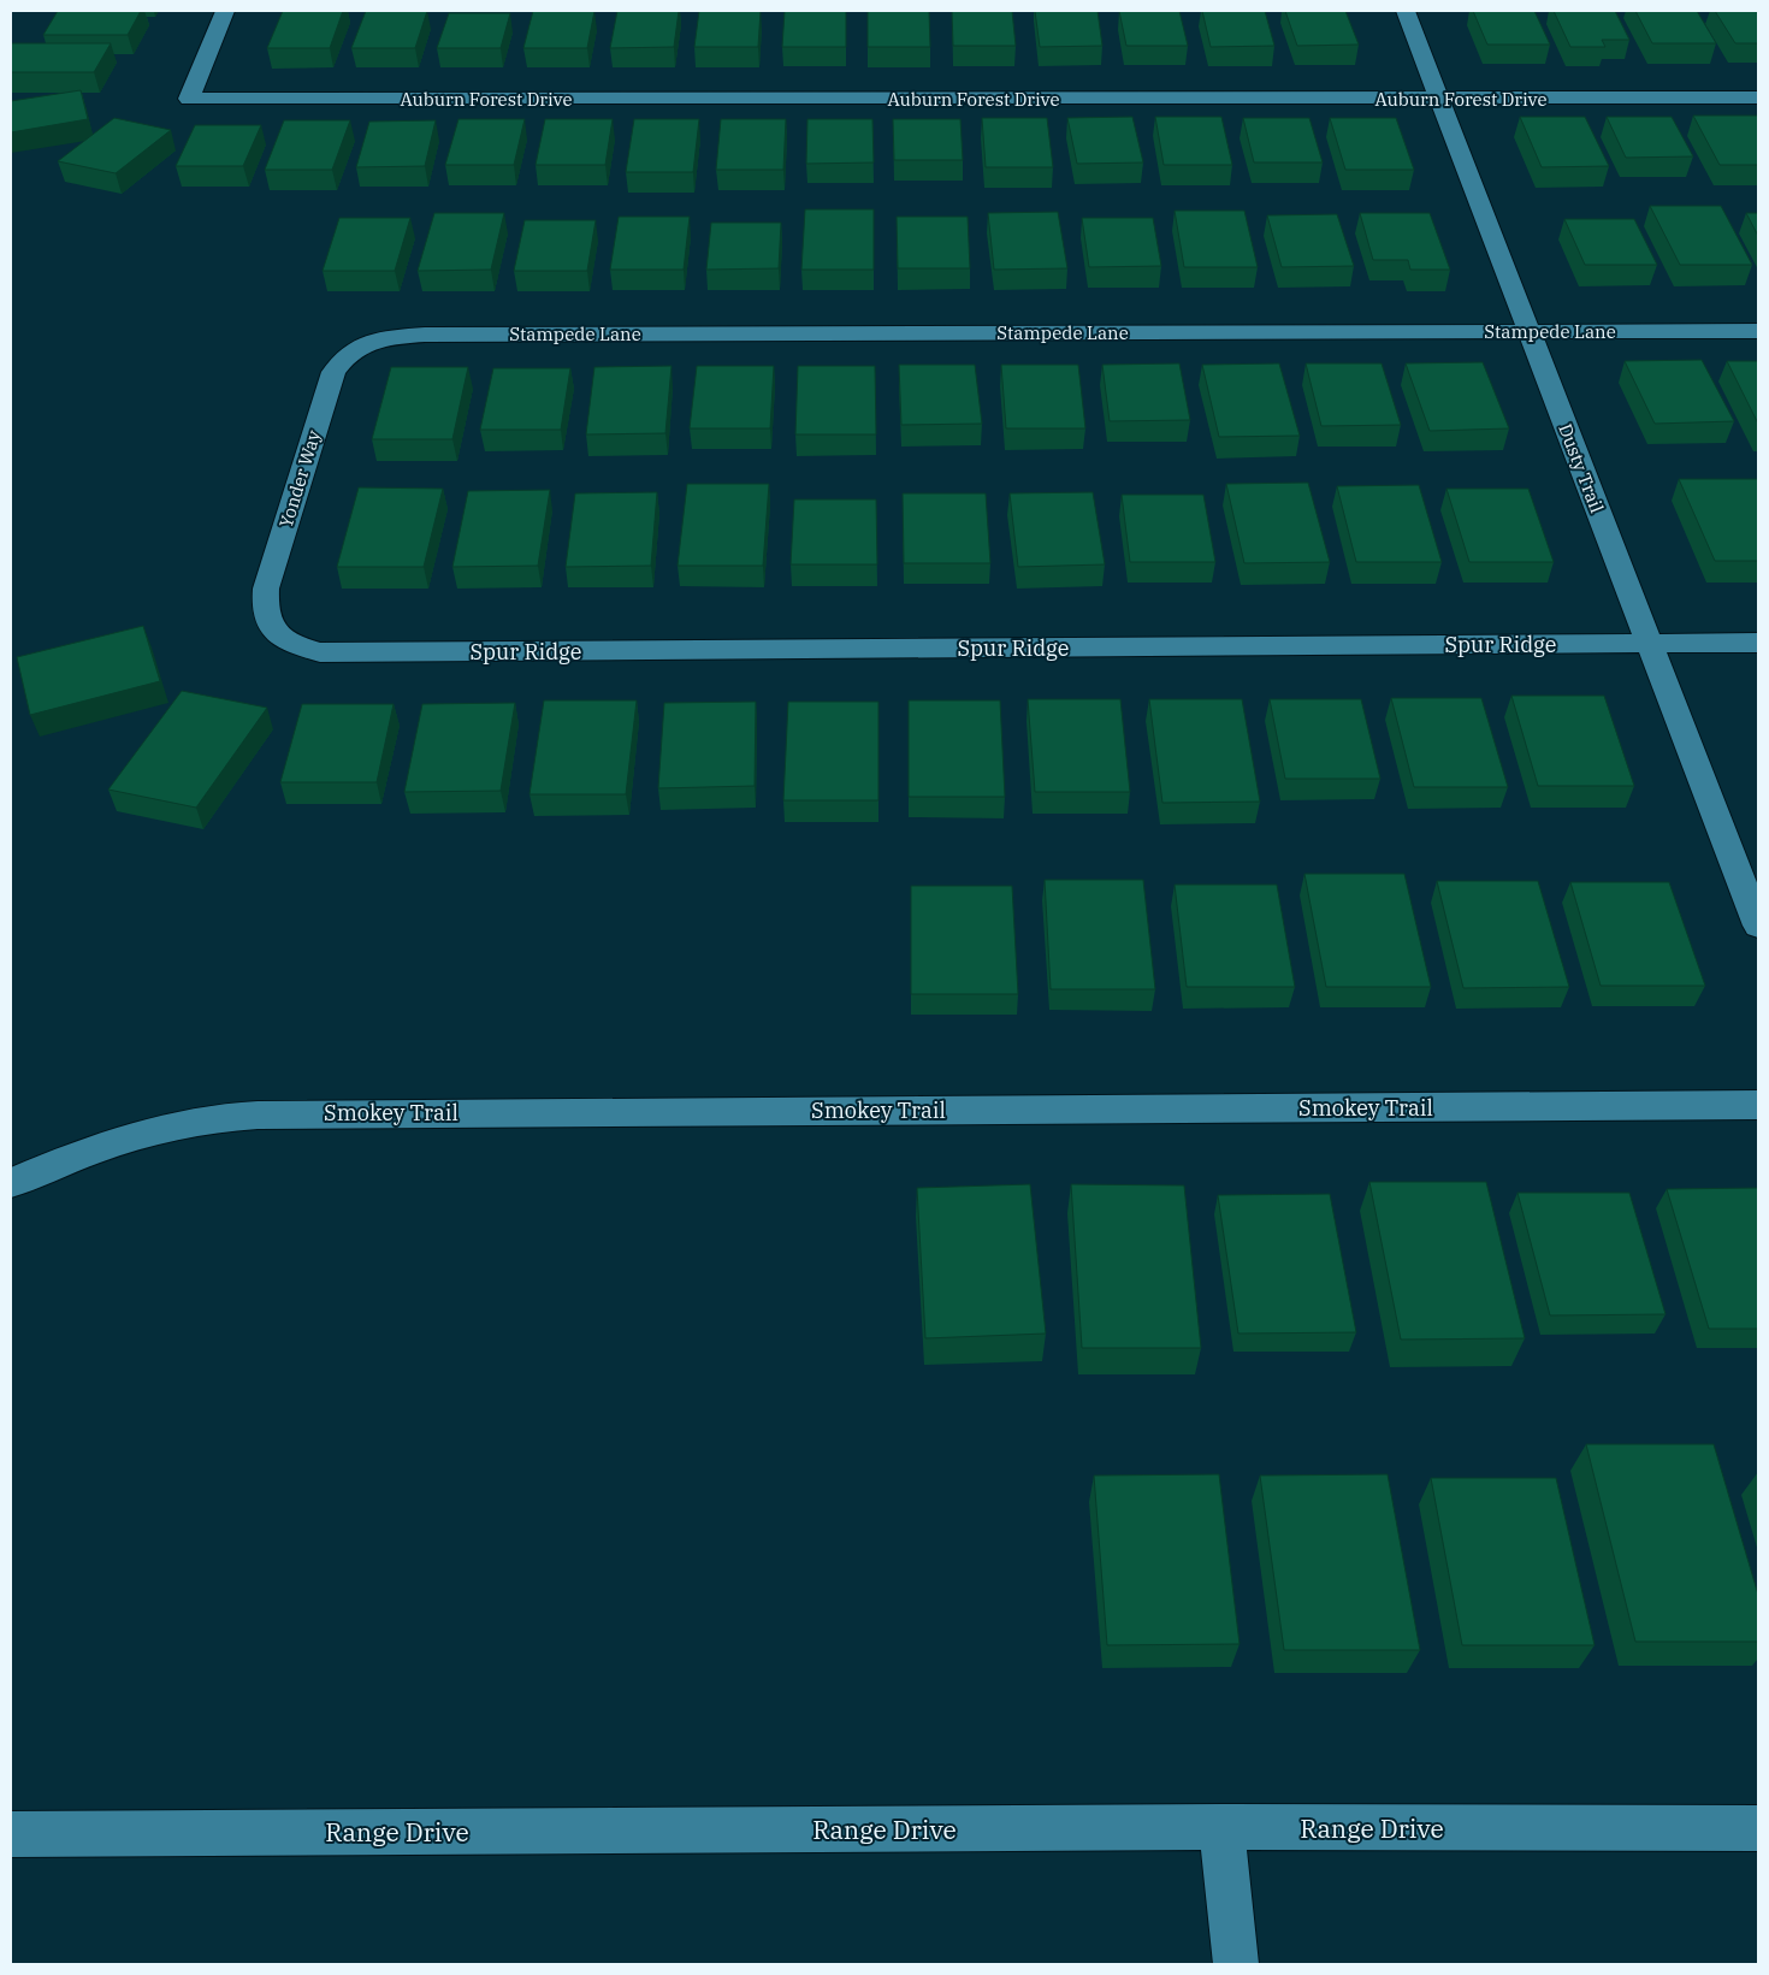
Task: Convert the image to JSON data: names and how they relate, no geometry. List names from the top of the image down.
{
  "streets": {
    "street": [
      "Auburn Forest Drive",
      "Stampede Lane",
      "Dusty Trail",
      "Yonder Way",
      "Spur Ridge",
      "Smokey Trail",
      "Range Drive"
    ]
  },
  "crossings": [
    ["Auburn Forest Drive", "Dusty Trail"],
    ["Stampede Lane", "Dusty Trail"],
    ["Stampede Lane", "Yonder Way"],
    ["Dusty Trail", "Spur Ridge"],
    ["Yonder Way", "Spur Ridge"]
  ]
}
